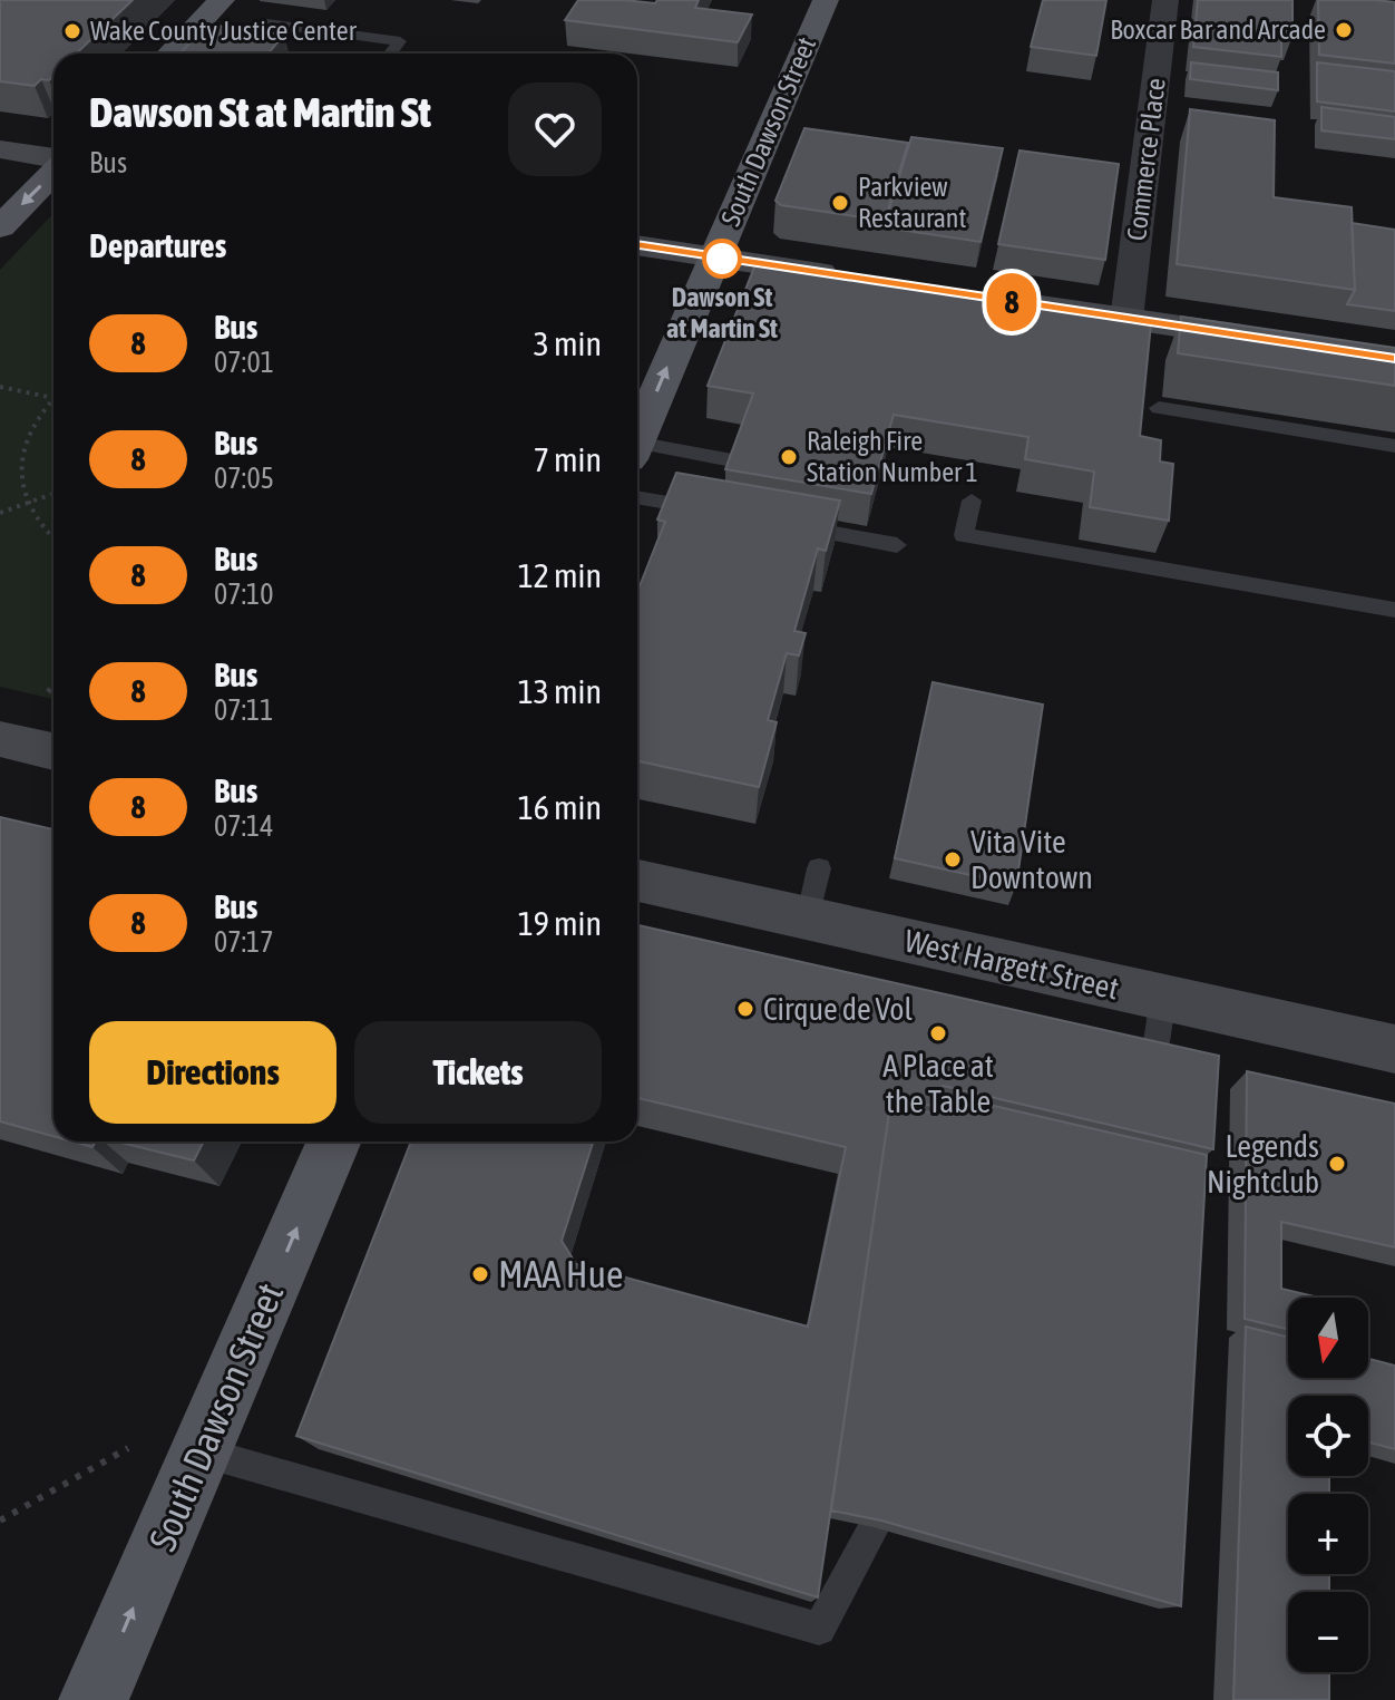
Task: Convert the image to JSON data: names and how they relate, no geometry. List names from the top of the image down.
{
  "streets": {
    "main road": ["South Dawson Street"],
    "street": ["Commerce Place", "West Hargett Street"]
  },
  "one_way": ["South Dawson Street"],
  "places": [
    "Boxcar Bar and Arcade",
    "Wake County Justice Center",
    "Parkview Restaurant",
    "Dawson St at Martin St",
    "Raleigh Fire Station Number 1",
    "Vita Vite Downtown",
    "Cirque de Vol",
    "A Place at the Table",
    "Legends Nightclub",
    "MAA Hue"
  ],
  "lines": ["bus line 8"],
  "north": "bottom",
  "page": {
    "on_map": "8",
    "heading": [
      ["Dawson St at Martin St", "Bus"],
      "Departures"
    ],
    "list": [
      {
        "mark": "8",
        "name": "Bus",
        "note": "07:01",
        "value": "3 min"
      },
      {
        "mark": "8",
        "name": "Bus",
        "note": "07:05",
        "value": "7 min"
      },
      {
        "mark": "8",
        "name": "Bus",
        "note": "07:10",
        "value": "12 min"
      },
      {
        "mark": "8",
        "name": "Bus",
        "note": "07:11",
        "value": "13 min"
      },
      {
        "mark": "8",
        "name": "Bus",
        "note": "07:14",
        "value": "16 min"
      },
      {
        "mark": "8",
        "name": "Bus",
        "note": "07:17",
        "value": "19 min"
      }
    ],
    "buttons": ["Directions", "Tickets"],
    "map_buttons": ["+", "−"]
  }
}
